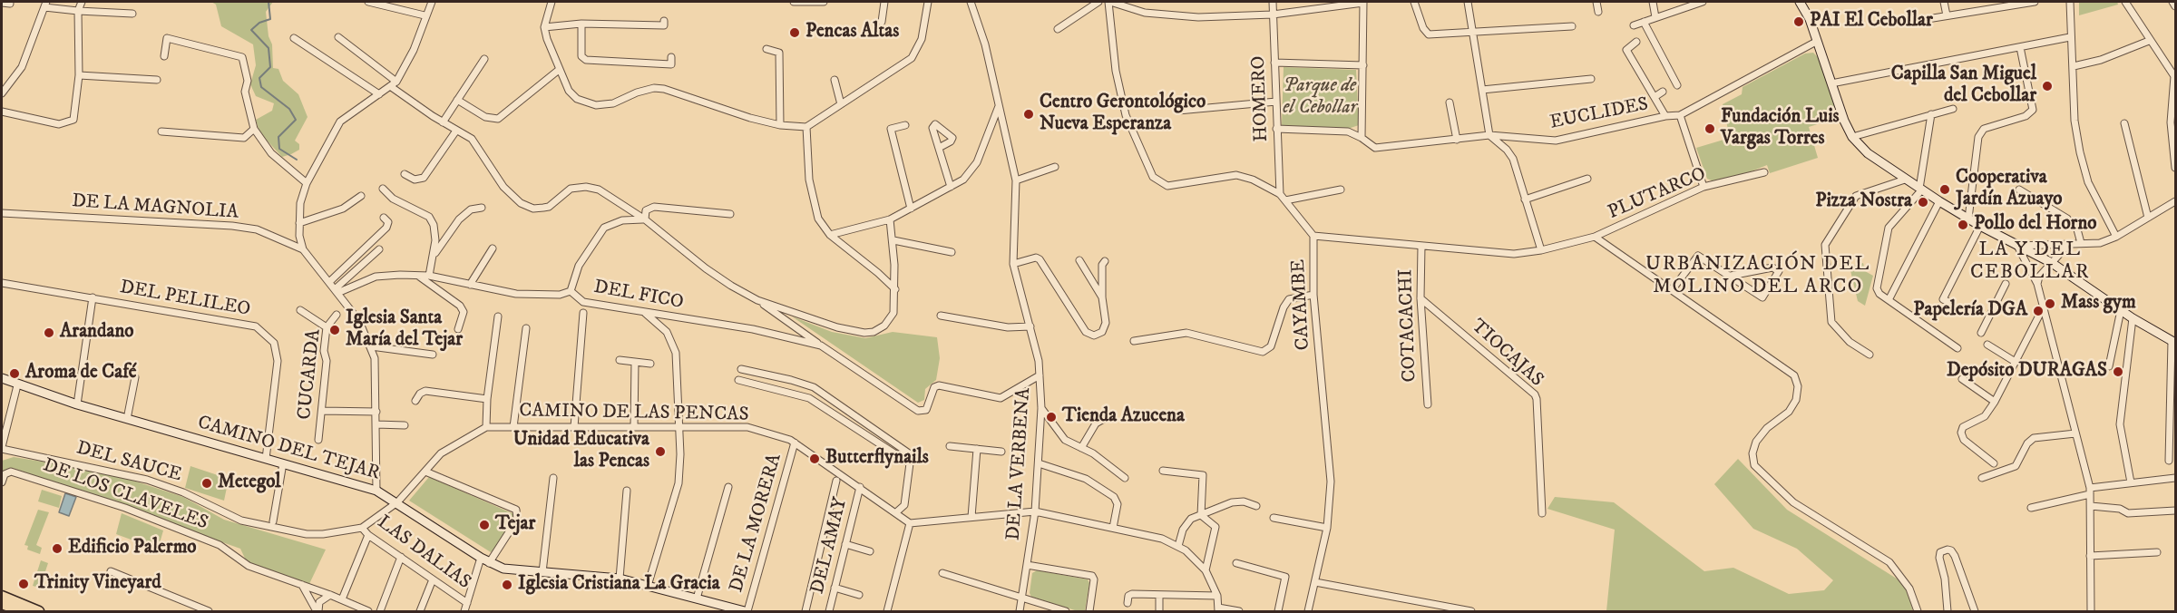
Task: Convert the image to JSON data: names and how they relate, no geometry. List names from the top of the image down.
{
  "streets": {
    "street": [
      "HOMERO",
      "EUCLIDES",
      "PLUTARCO",
      "DE LA MAGNOLIA",
      "DEL FICO",
      "DEL PELILEO",
      "CAYAMBE",
      "COTACACHI",
      "TIOCAJAS",
      "CUCARDA",
      "CAMINO DE LAS PENCAS",
      "CAMINO DEL TEJAR",
      "DEL SAUCE",
      "DE LA VERBENA",
      "DE LOS CLAVELES",
      "DE LA MORERA",
      "DEL AMAY",
      "LAS DALIAS"
    ]
  },
  "crossings": [
    ["HOMERO", "EUCLIDES"],
    ["HOMERO", "CAYAMBE"],
    ["DEL FICO", "DE LA VERBENA"],
    ["DEL PELILEO", "CAMINO DEL TEJAR"],
    ["COTACACHI", "TIOCAJAS"],
    ["CAMINO DE LAS PENCAS", "DE LA MORERA"],
    ["CAMINO DE LAS PENCAS", "DEL AMAY"],
    ["CAMINO DEL TEJAR", "DEL SAUCE"],
    ["CAMINO DEL TEJAR", "DE LA MORERA"],
    ["DEL SAUCE", "LAS DALIAS"]
  ],
  "districts": ["LA Y DEL CEBOLLAR", "URBANIZACIÓN DEL MOLINO DEL ARCO"],
  "parks": ["Parque de el Cebollar"],
  "places": [
    "PAI El Cebollar",
    "Pencas Altas",
    "Capilla San Miguel del Cebollar",
    "Centro Gerontológico Nueva Esperanza",
    "Fundación Luis Vargas Torres",
    "Cooperativa Jardín Azuayo",
    "Pizza Nostra",
    "Pollo del Horno",
    "Mass gym",
    "Papelería DGA",
    "Iglesia Santa María del Tejar",
    "Arandano",
    "Depósito DURAGAS",
    "Aroma de Café",
    "Tienda Azucena",
    "Unidad Educativa las Pencas",
    "Butterflynails",
    "Metegol",
    "Tejar",
    "Edificio Palermo",
    "Trinity Vineyard",
    "Iglesia Cristiana La Gracia"
  ]
}
